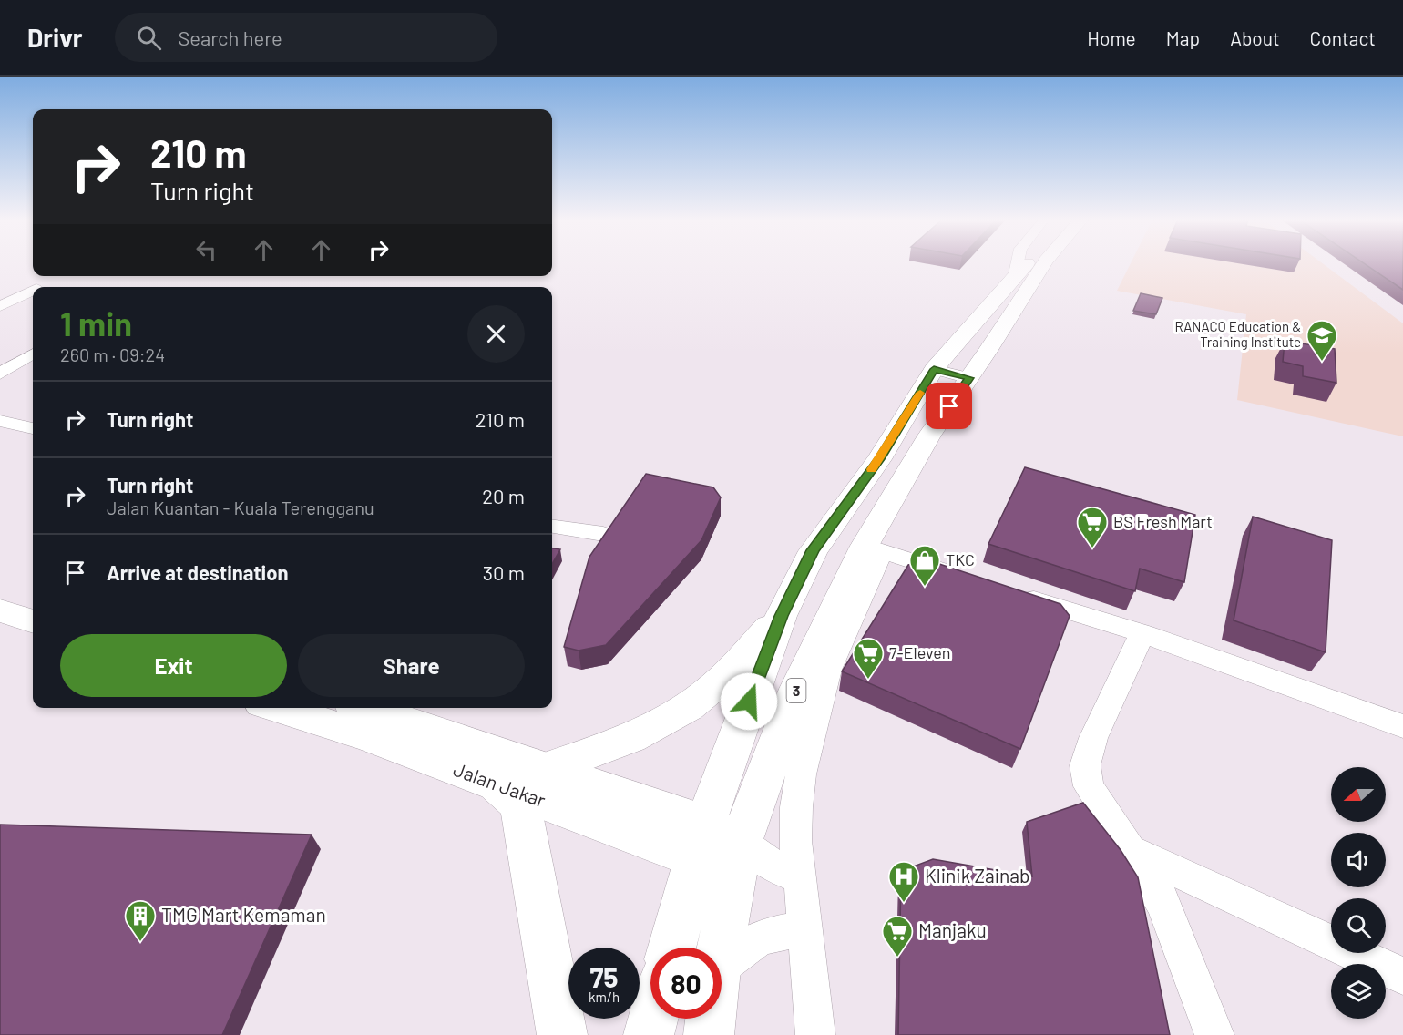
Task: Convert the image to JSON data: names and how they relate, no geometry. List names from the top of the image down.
{
  "streets": {
    "main road": ["3", "Jalan Jakar"]
  },
  "crossings": [
    ["3", "Jalan Jakar"]
  ],
  "places": {
    "school or university": ["RANACO Education & Training Institute"],
    "supermarket": ["BS Fresh Mart", "7-Eleven", "Manjaku"],
    "shop": ["TKC"],
    "hospital": ["Klinik Zainab"],
    "building": ["TMG Mart Kemaman"]
  },
  "north": "left",
  "page": {
    "header": "Drivr",
    "search": "Search here",
    "nav": [
      "Home",
      "Map",
      "About",
      "Contact"
    ],
    "turn": ["210 m", "Turn right"],
    "heading": ["1 min", "260 m · 09:24"],
    "list": [
      {
        "name": "Turn right",
        "value": "210 m"
      },
      {
        "name": "Turn right",
        "note": "Jalan Kuantan - Kuala Terengganu",
        "value": "20 m"
      },
      {
        "name": "Arrive at destination",
        "value": "30 m"
      }
    ],
    "buttons": ["Exit", "Share"],
    "speed": "75 km/h",
    "limit": "80"
  }
}
